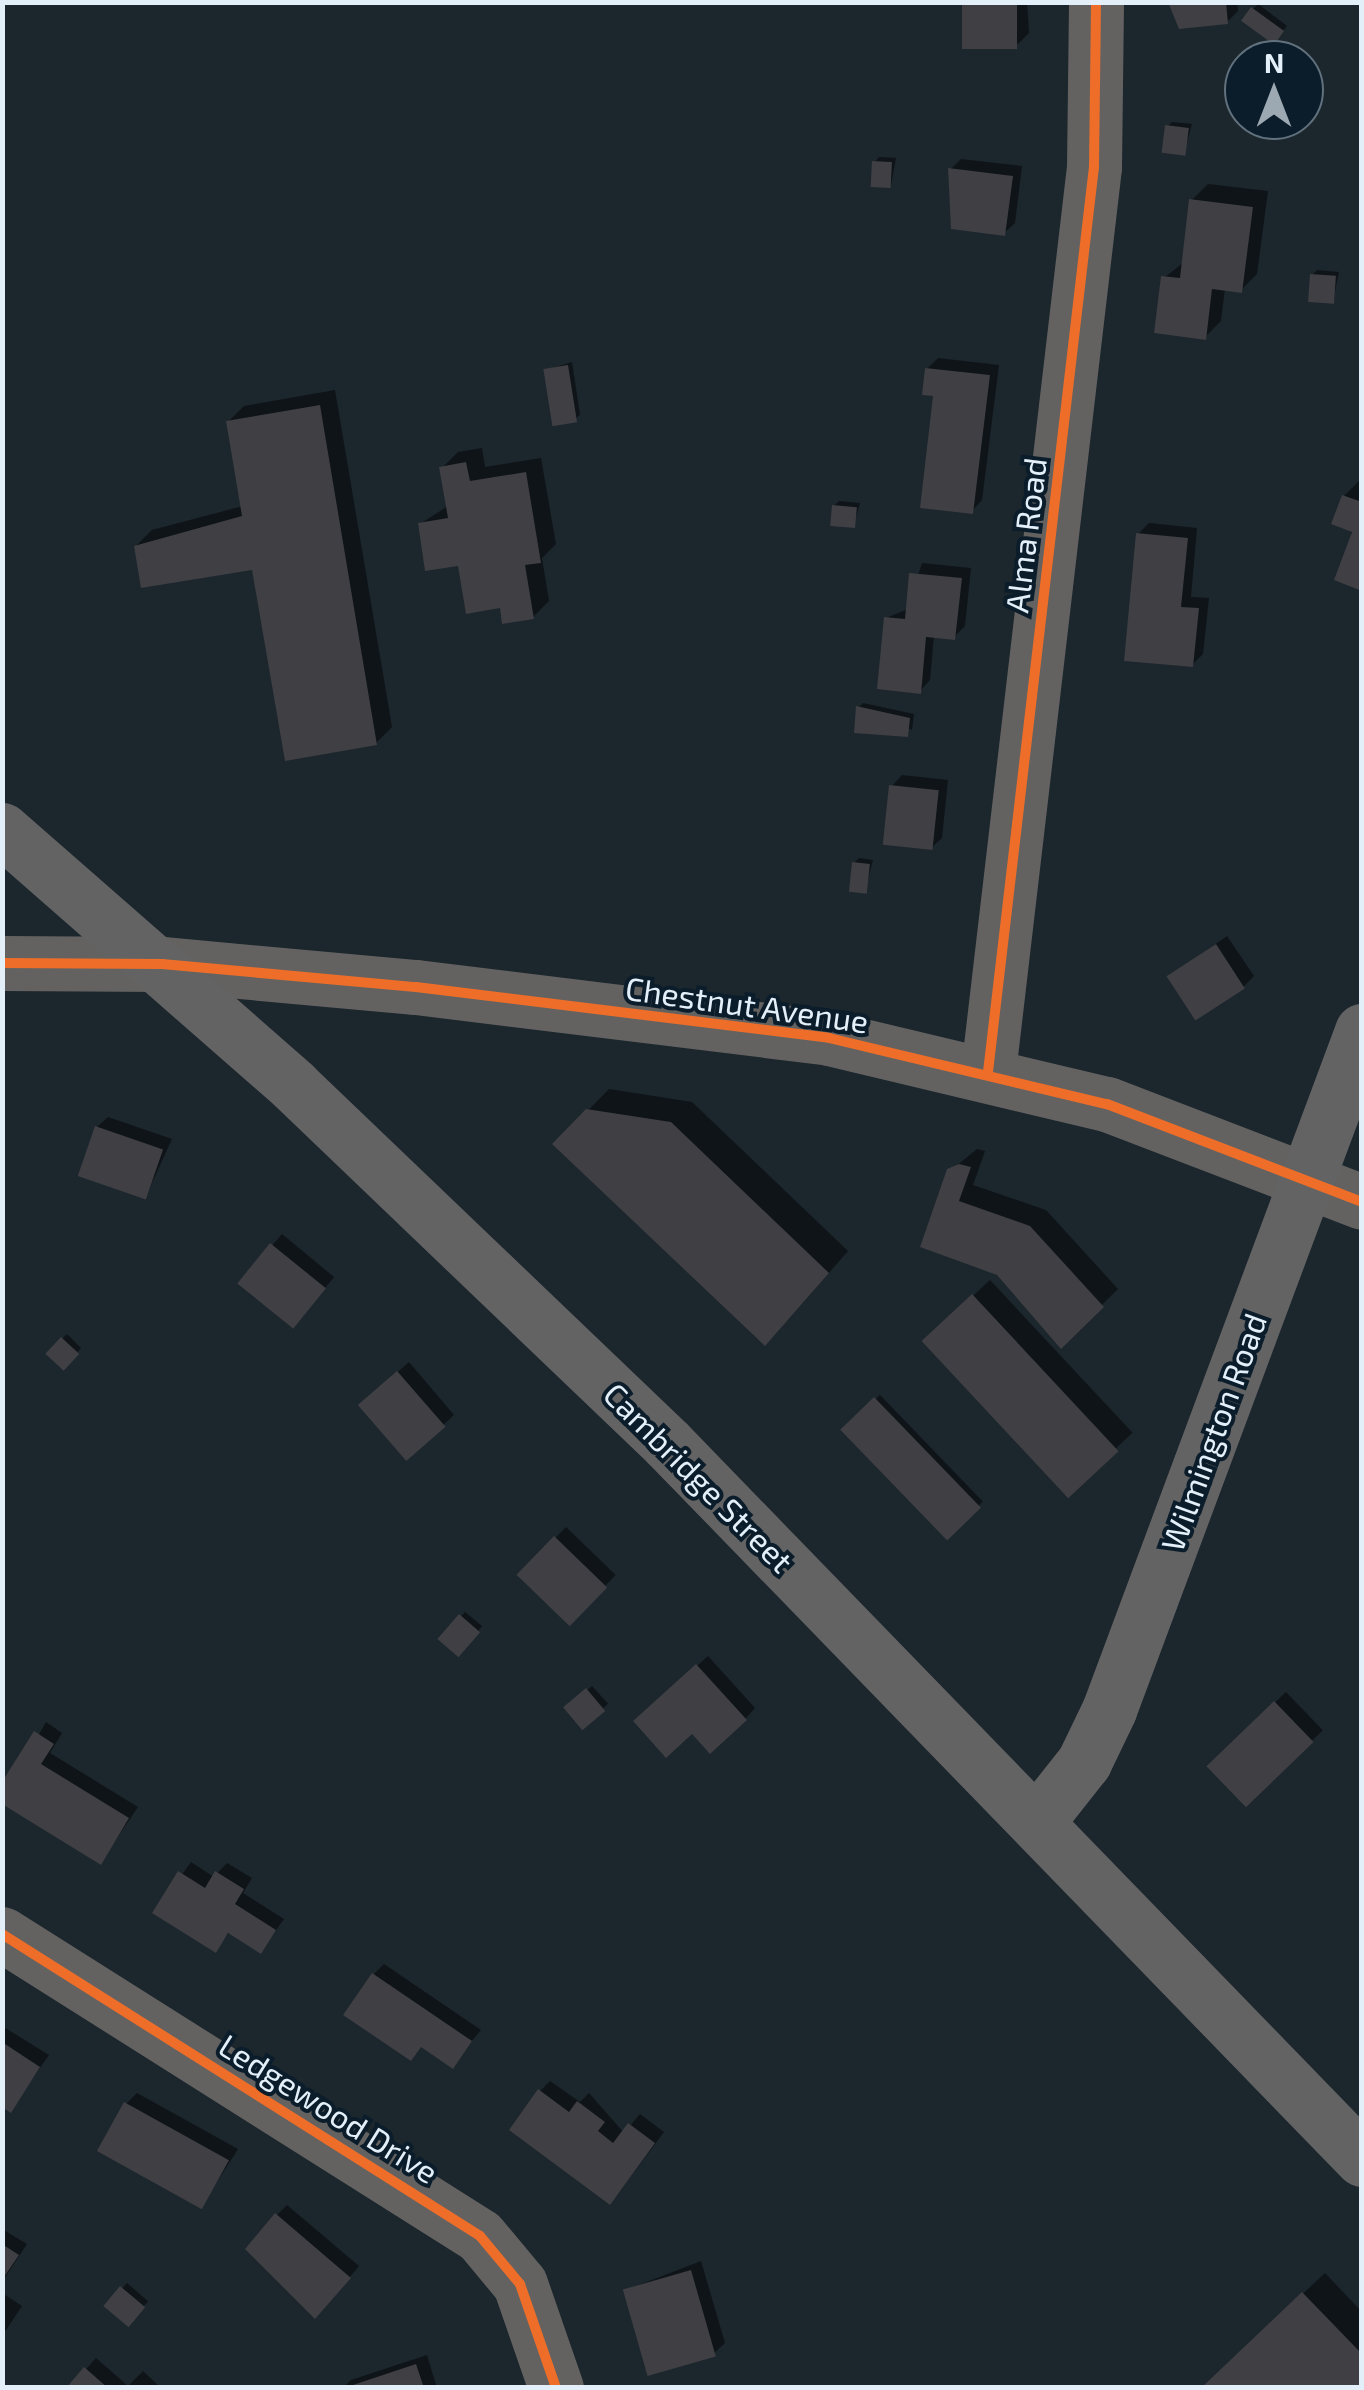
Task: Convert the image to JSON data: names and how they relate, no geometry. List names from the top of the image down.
{
  "streets": {
    "main road": ["Wilmington Road", "Cambridge Street"],
    "street": ["Alma Road", "Chestnut Avenue", "Ledgewood Drive"]
  },
  "crossings": [
    ["Alma Road", "Chestnut Avenue"],
    ["Chestnut Avenue", "Wilmington Road"],
    ["Chestnut Avenue", "Cambridge Street"],
    ["Wilmington Road", "Cambridge Street"]
  ],
  "north": "top"
}
